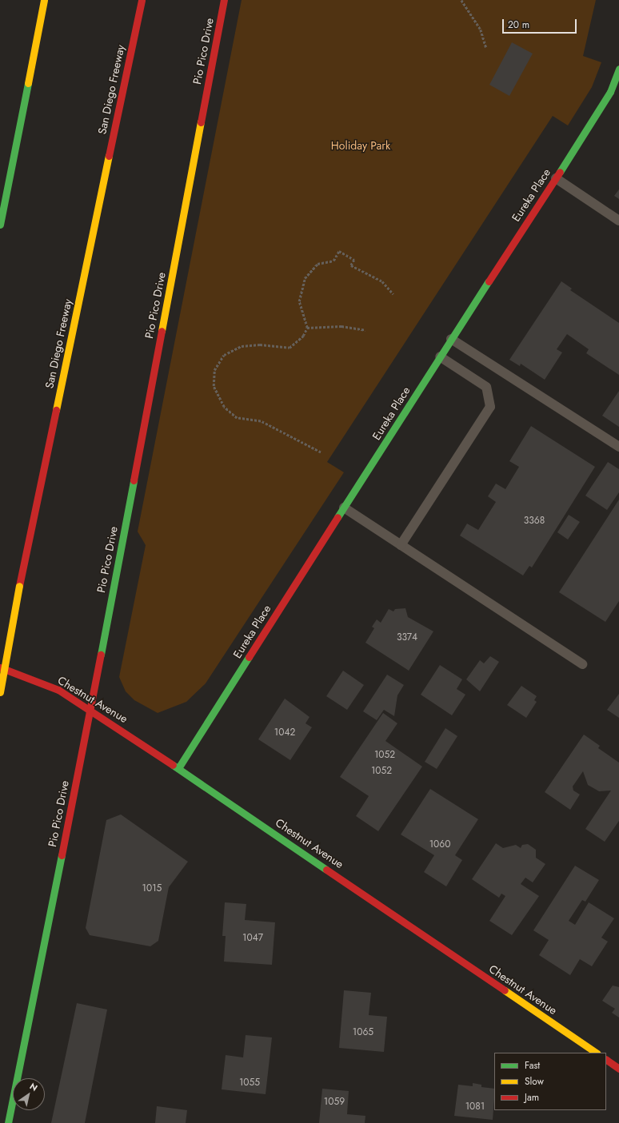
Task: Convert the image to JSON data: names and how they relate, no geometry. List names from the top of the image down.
{
  "streets": {
    "main road": [
      "Pio Pico Drive",
      "San Diego Freeway",
      "Eureka Place",
      "Chestnut Avenue"
    ]
  },
  "crossings": [
    ["Pio Pico Drive", "Chestnut Avenue"],
    ["Eureka Place", "Chestnut Avenue"]
  ],
  "parks": ["Holiday Park"],
  "house_numbers": [
    "3368",
    "3374",
    "1042",
    "1052",
    "1052",
    "1060",
    "1015",
    "1047",
    "1065",
    "1055",
    "1059",
    "1081"
  ],
  "legend": ["Fast", "Slow", "Jam"],
  "scale_bar": "20 m",
  "north": "top right"
}
